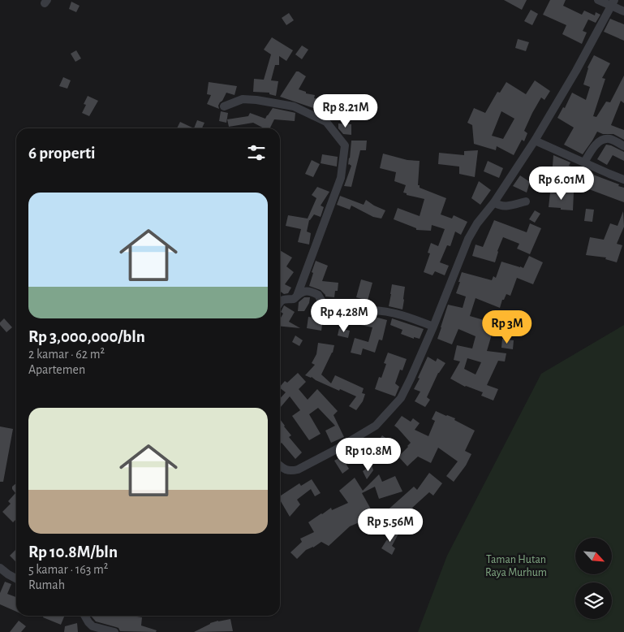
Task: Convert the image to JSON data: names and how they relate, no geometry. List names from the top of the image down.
{
  "parks": ["Taman Hutan Raya Murhum"],
  "north": "bottom right",
  "page": {
    "price": [
      "Rp 8.21M",
      "Rp 6.01M",
      "Rp 4.28M",
      "Rp 3M",
      "Rp 10.8M",
      "Rp 5.56M"
    ],
    "heading": "6 properti",
    "list": [
      {
        "name": "Rp 3,000,000/bln",
        "note": "2 kamar · 62 m² · Apartemen"
      },
      {
        "name": "Rp 10.8M/bln",
        "note": "5 kamar · 163 m² · Rumah"
      }
    ]
  }
}
